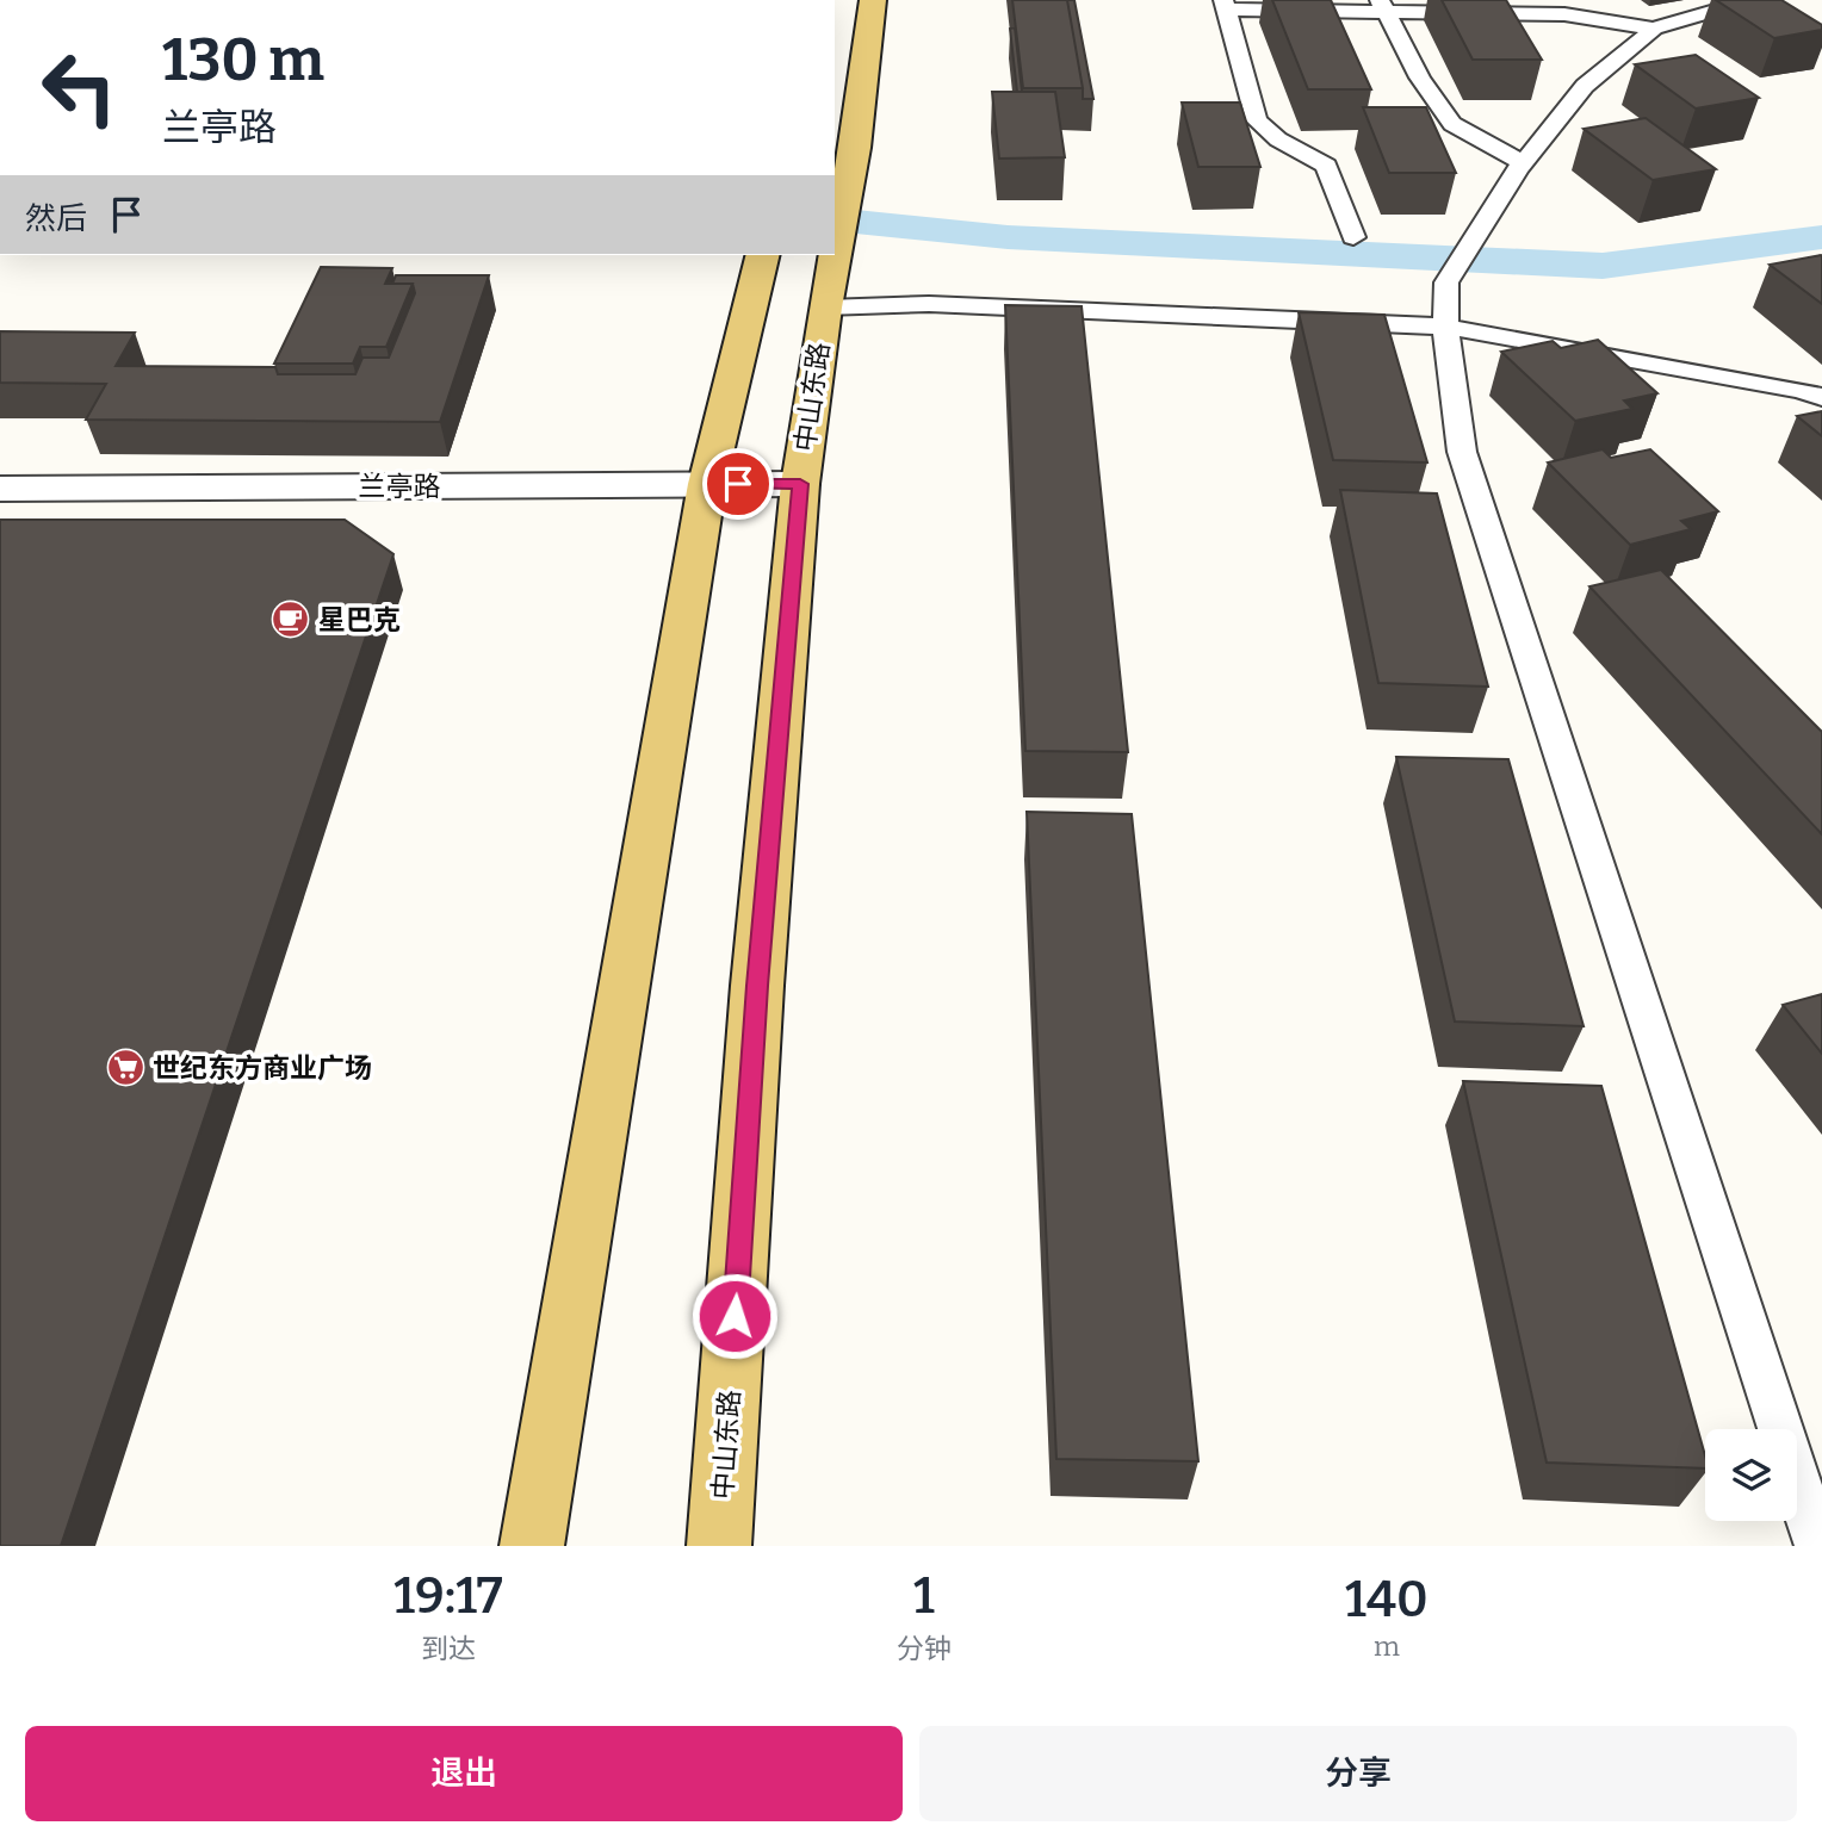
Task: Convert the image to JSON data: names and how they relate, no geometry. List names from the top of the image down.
{
  "streets": {
    "main road": ["中山东路"],
    "street": ["兰亭路"]
  },
  "crossings": [
    ["中山东路", "兰亭路"]
  ],
  "places": {
    "cafe": ["星巴克"],
    "supermarket": ["世纪东方商业广场"]
  },
  "page": {
    "turn": ["130 m", "兰亭路"],
    "then": "然后",
    "eta": [
      "19:17",
      "到达",
      "1",
      "分钟",
      "140",
      "m"
    ],
    "buttons": ["退出", "分享"]
  }
}
